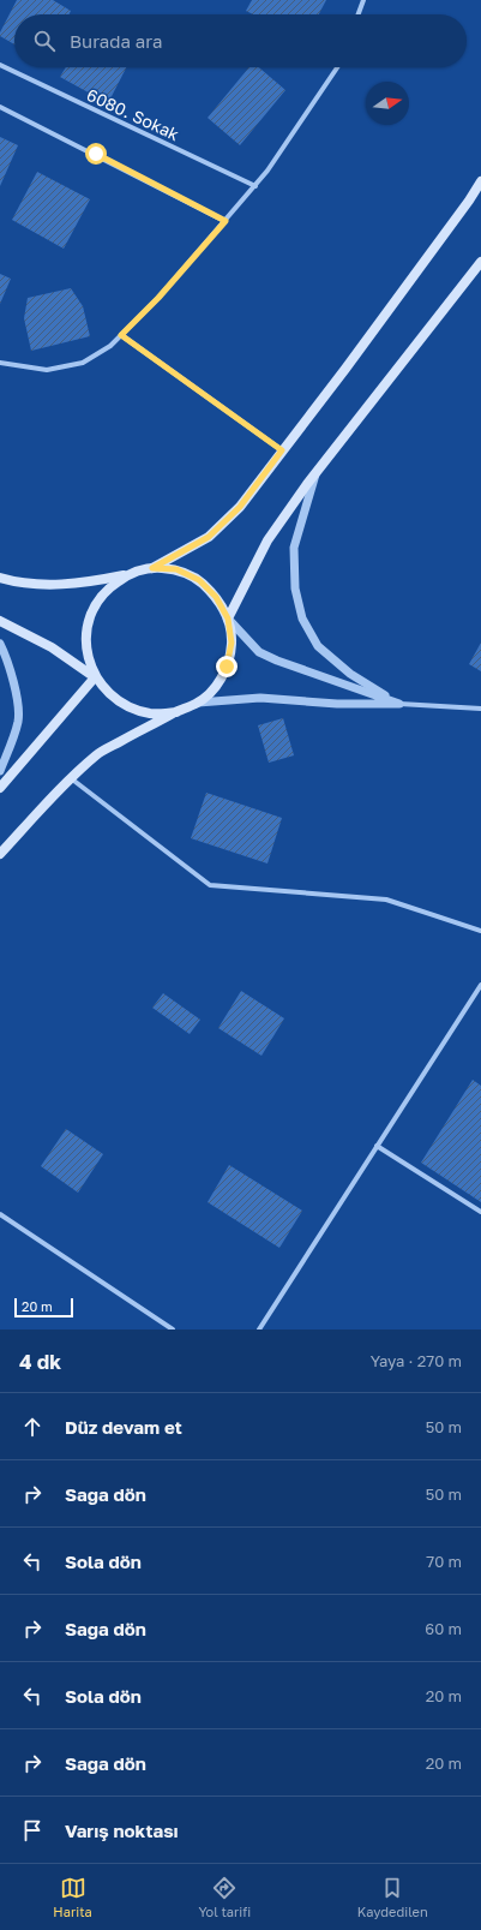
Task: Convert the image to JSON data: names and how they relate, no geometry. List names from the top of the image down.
{
  "streets": {
    "street": ["6080. Sokak"]
  },
  "scale_bar": "20 m",
  "north": "right",
  "page": {
    "search": "Burada ara",
    "scale": "20 m",
    "heading": ["4 dk", "Yaya · 270 m"],
    "list": [
      ["Düz devam et", "50 m"],
      ["Sağa dön", "50 m"],
      ["Sola dön", "70 m"],
      ["Sağa dön", "60 m"],
      ["Sola dön", "20 m"],
      ["Sağa dön", "20 m"],
      "Varış noktası"
    ],
    "nav": ["Harita", "Yol tarifi", "Kaydedilen"]
  }
}
